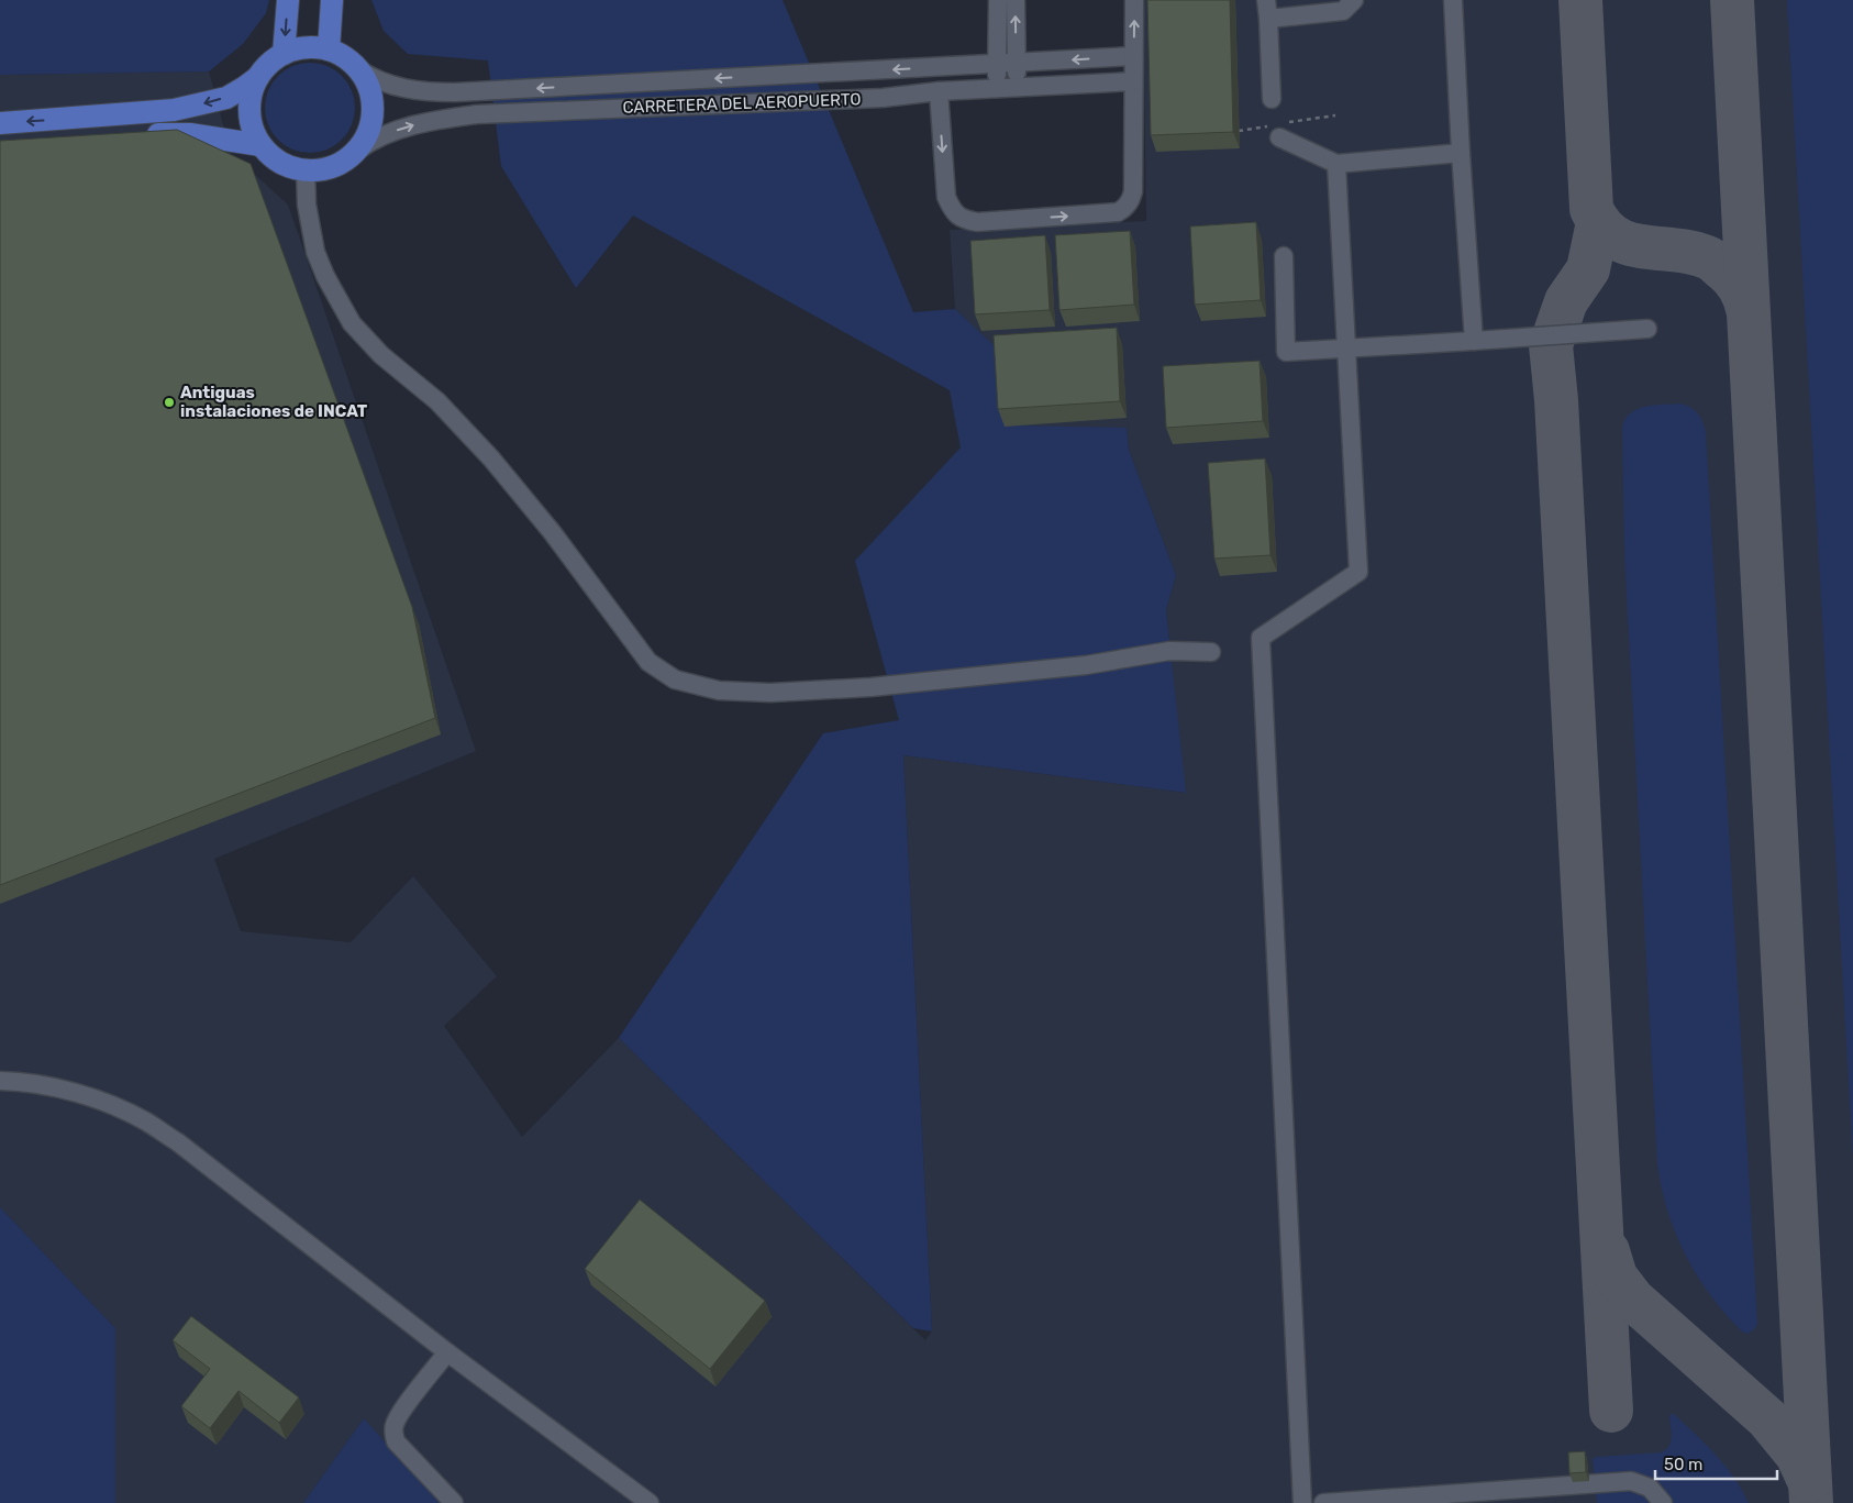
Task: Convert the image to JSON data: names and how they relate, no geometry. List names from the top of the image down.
{
  "streets": {
    "street": ["CARRETERA DEL AEROPUERTO"]
  },
  "places": ["Antiguas instalaciones de INCAT"],
  "scale_bar": "50 m"
}
